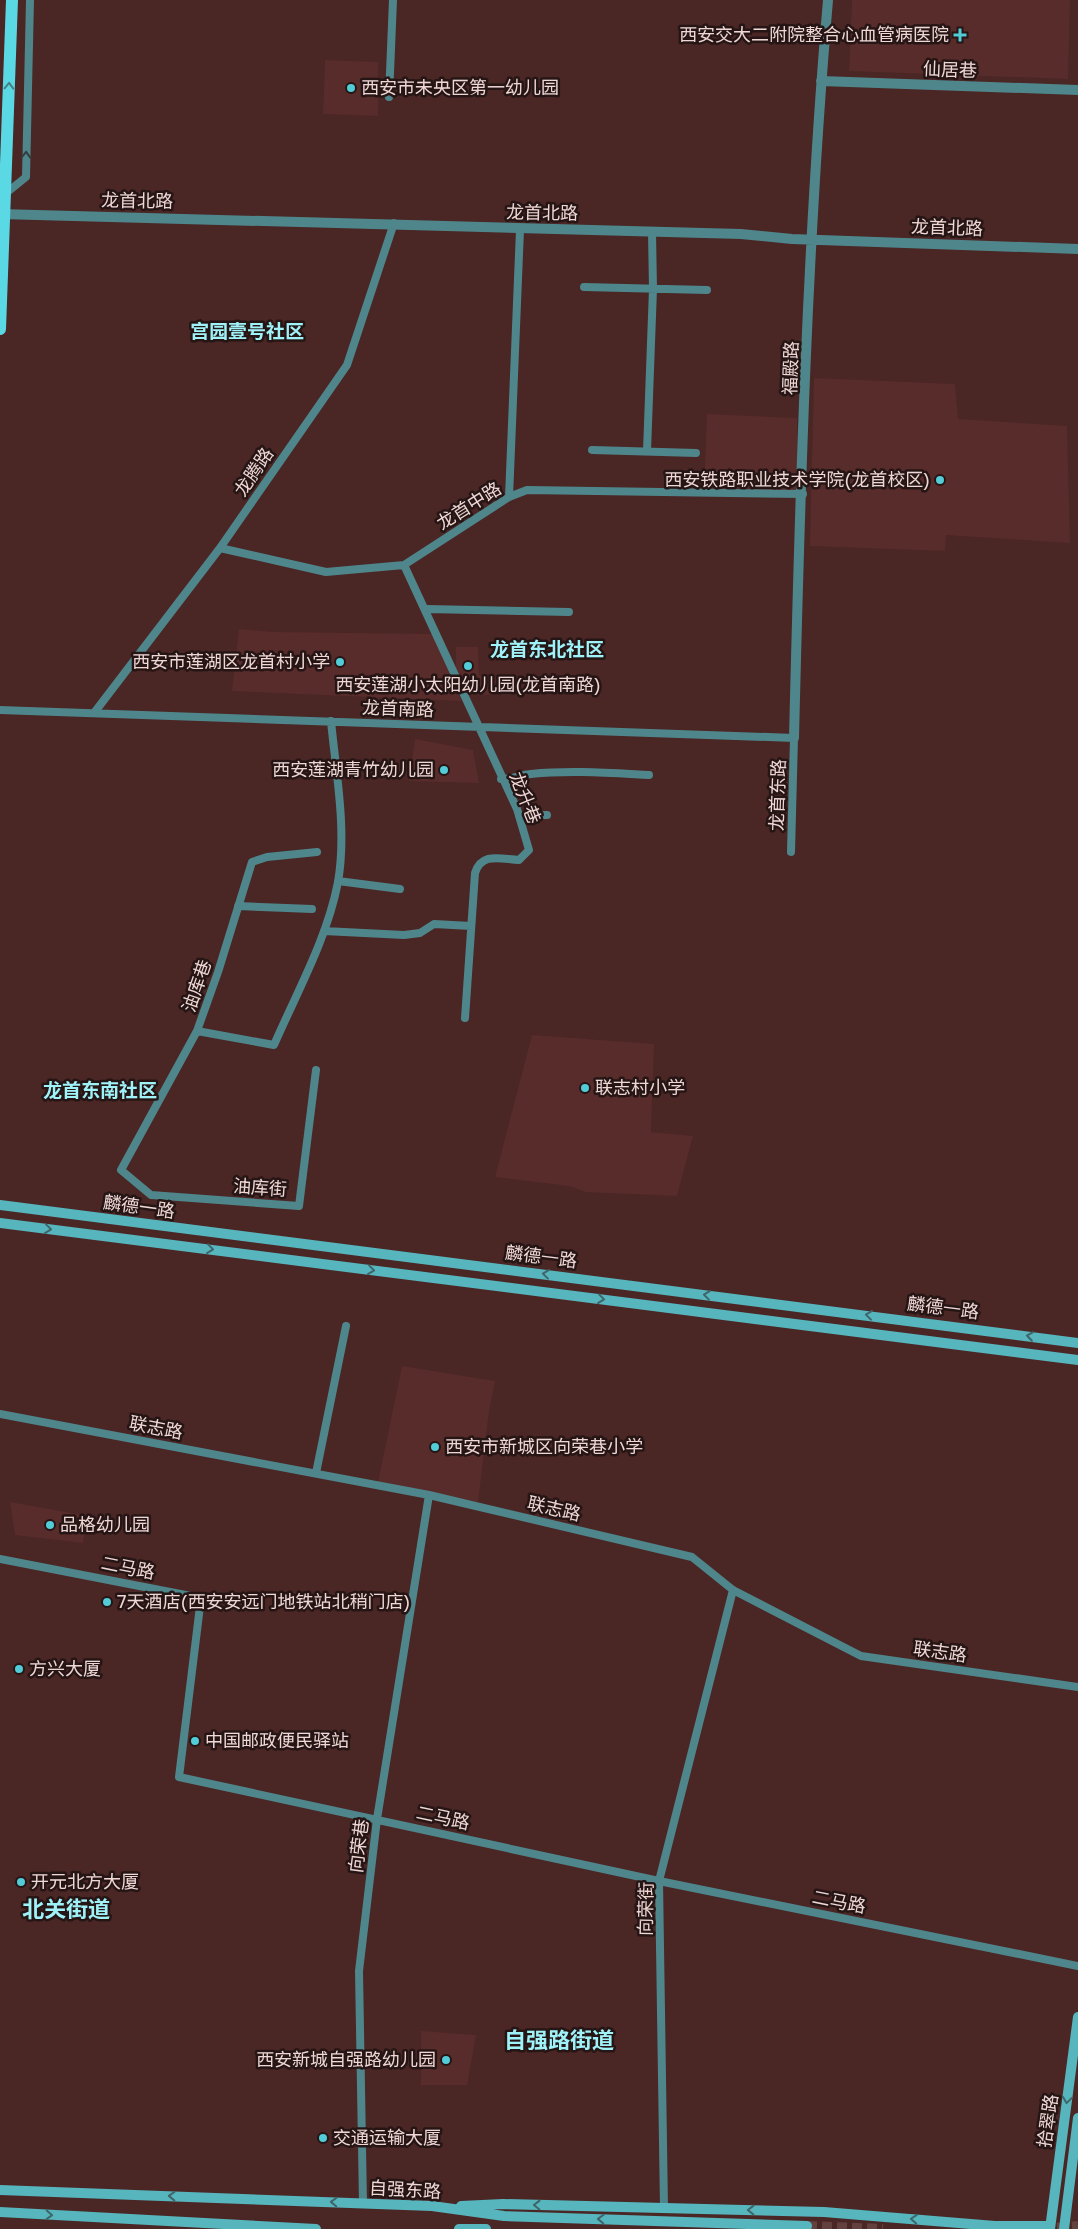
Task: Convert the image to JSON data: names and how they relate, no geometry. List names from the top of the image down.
{
  "streets": {
    "main road": ["麟德一路", "拾翠路", "自强东路"],
    "street": [
      "仙居巷",
      "龙首北路",
      "福殿路",
      "龙腾路",
      "龙首中路",
      "龙首南路",
      "龙首东路",
      "龙升巷",
      "油库巷",
      "油库街",
      "联志路",
      "二马路",
      "向荣巷",
      "向荣街"
    ]
  },
  "crossings": [
    ["仙居巷", "福殿路"],
    ["龙首北路", "福殿路"],
    ["龙首北路", "龙腾路"],
    ["福殿路", "龙首中路"],
    ["福殿路", "龙首南路"],
    ["福殿路", "龙首东路"],
    ["龙腾路", "龙首中路"],
    ["龙腾路", "龙首南路"],
    ["龙首中路", "龙升巷"],
    ["龙首南路", "龙首东路"],
    ["龙首南路", "龙升巷"],
    ["油库巷", "油库街"],
    ["联志路", "向荣巷"],
    ["联志路", "向荣街"],
    ["二马路", "向荣巷"],
    ["二马路", "向荣街"],
    ["向荣巷", "自强东路"]
  ],
  "districts": [
    "宫园壹号社区",
    "龙首东北社区",
    "龙首东南社区",
    "北关街道",
    "自强路街道"
  ],
  "places": {
    "health": ["西安交大二附院整合心血管病医院"],
    "other": [
      "西安市未央区第一幼儿园",
      "西安铁路职业技术学院(龙首校区)",
      "西安市莲湖区龙首村小学",
      "西安莲湖小太阳幼儿园(龙首南路)",
      "西安莲湖青竹幼儿园",
      "联志村小学",
      "西安市新城区向荣巷小学",
      "品格幼儿园",
      "7天酒店(西安安远门地铁站北稍门店)",
      "方兴大厦",
      "中国邮政便民驿站",
      "开元北方大厦",
      "西安新城自强路幼儿园",
      "交通运输大厦"
    ]
  }
}
